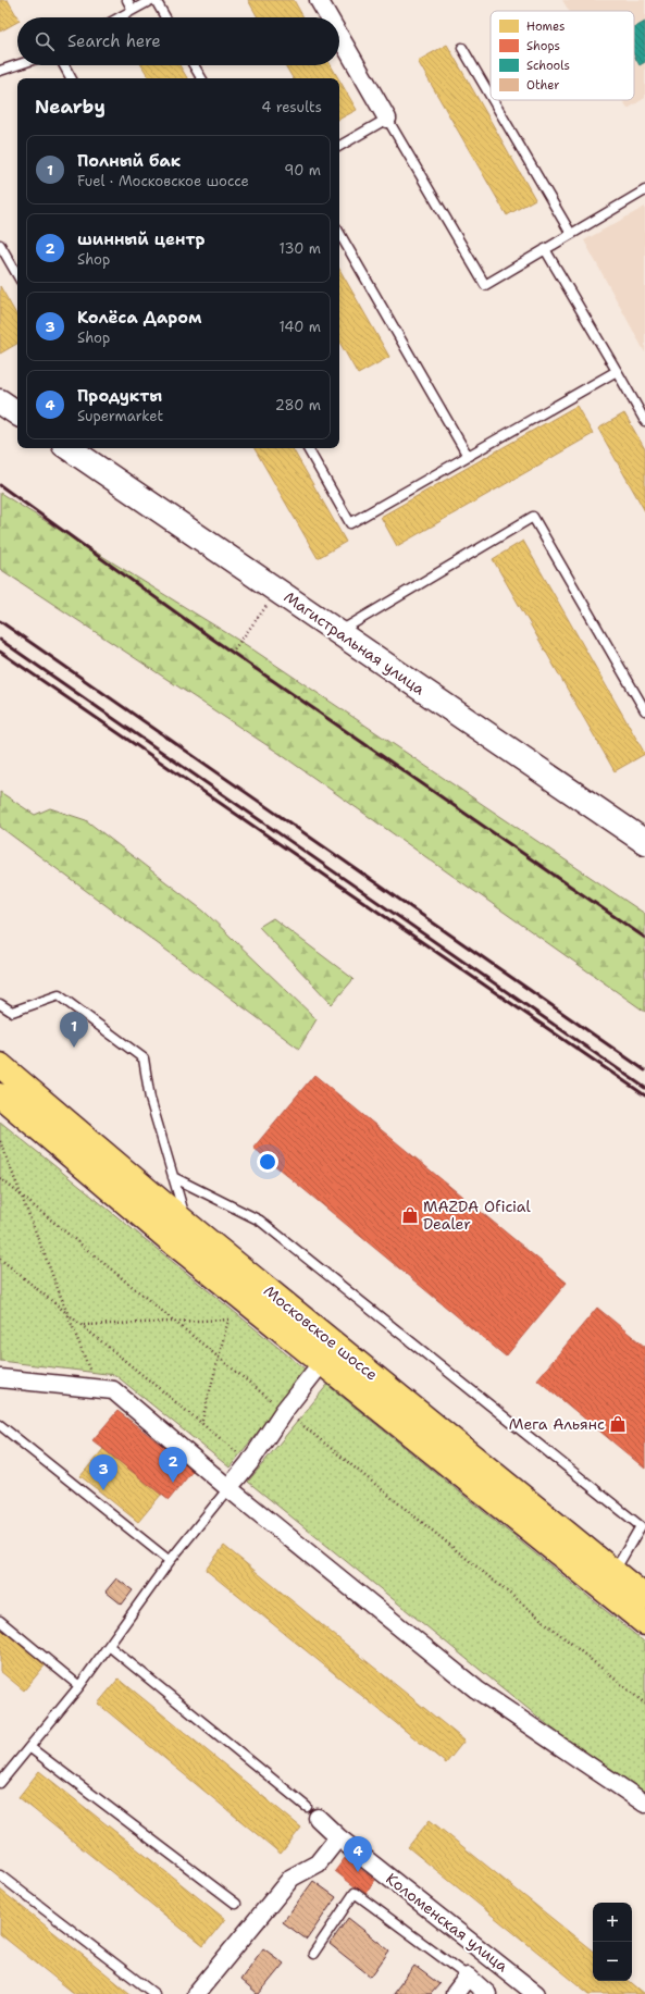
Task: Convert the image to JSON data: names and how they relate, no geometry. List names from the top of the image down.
{
  "streets": {
    "main road": ["Московское шоссе"],
    "street": ["Магистральная улица", "Коломенская улица"]
  },
  "places": {
    "shop": ["MAZDA Oficial Dealer", "Мега Альянс"]
  },
  "legend": [
    "Homes",
    "Shops",
    "Schools",
    "Other"
  ],
  "page": {
    "search": "Search here",
    "heading": ["Nearby", "4 results"],
    "list": [
      {
        "mark": "1",
        "name": "Полный бак",
        "note": "Fuel · Московское шоссе",
        "value": "90 m"
      },
      {
        "mark": "2",
        "name": "шинный центр",
        "note": "Shop",
        "value": "130 m"
      },
      {
        "mark": "3",
        "name": "Колёса Даром",
        "note": "Shop",
        "value": "140 m"
      },
      {
        "mark": "4",
        "name": "Продукты",
        "note": "Supermarket",
        "value": "280 m"
      }
    ],
    "pins": [
      "1",
      "2",
      "3",
      "4"
    ],
    "map_buttons": ["+", "−"]
  }
}
